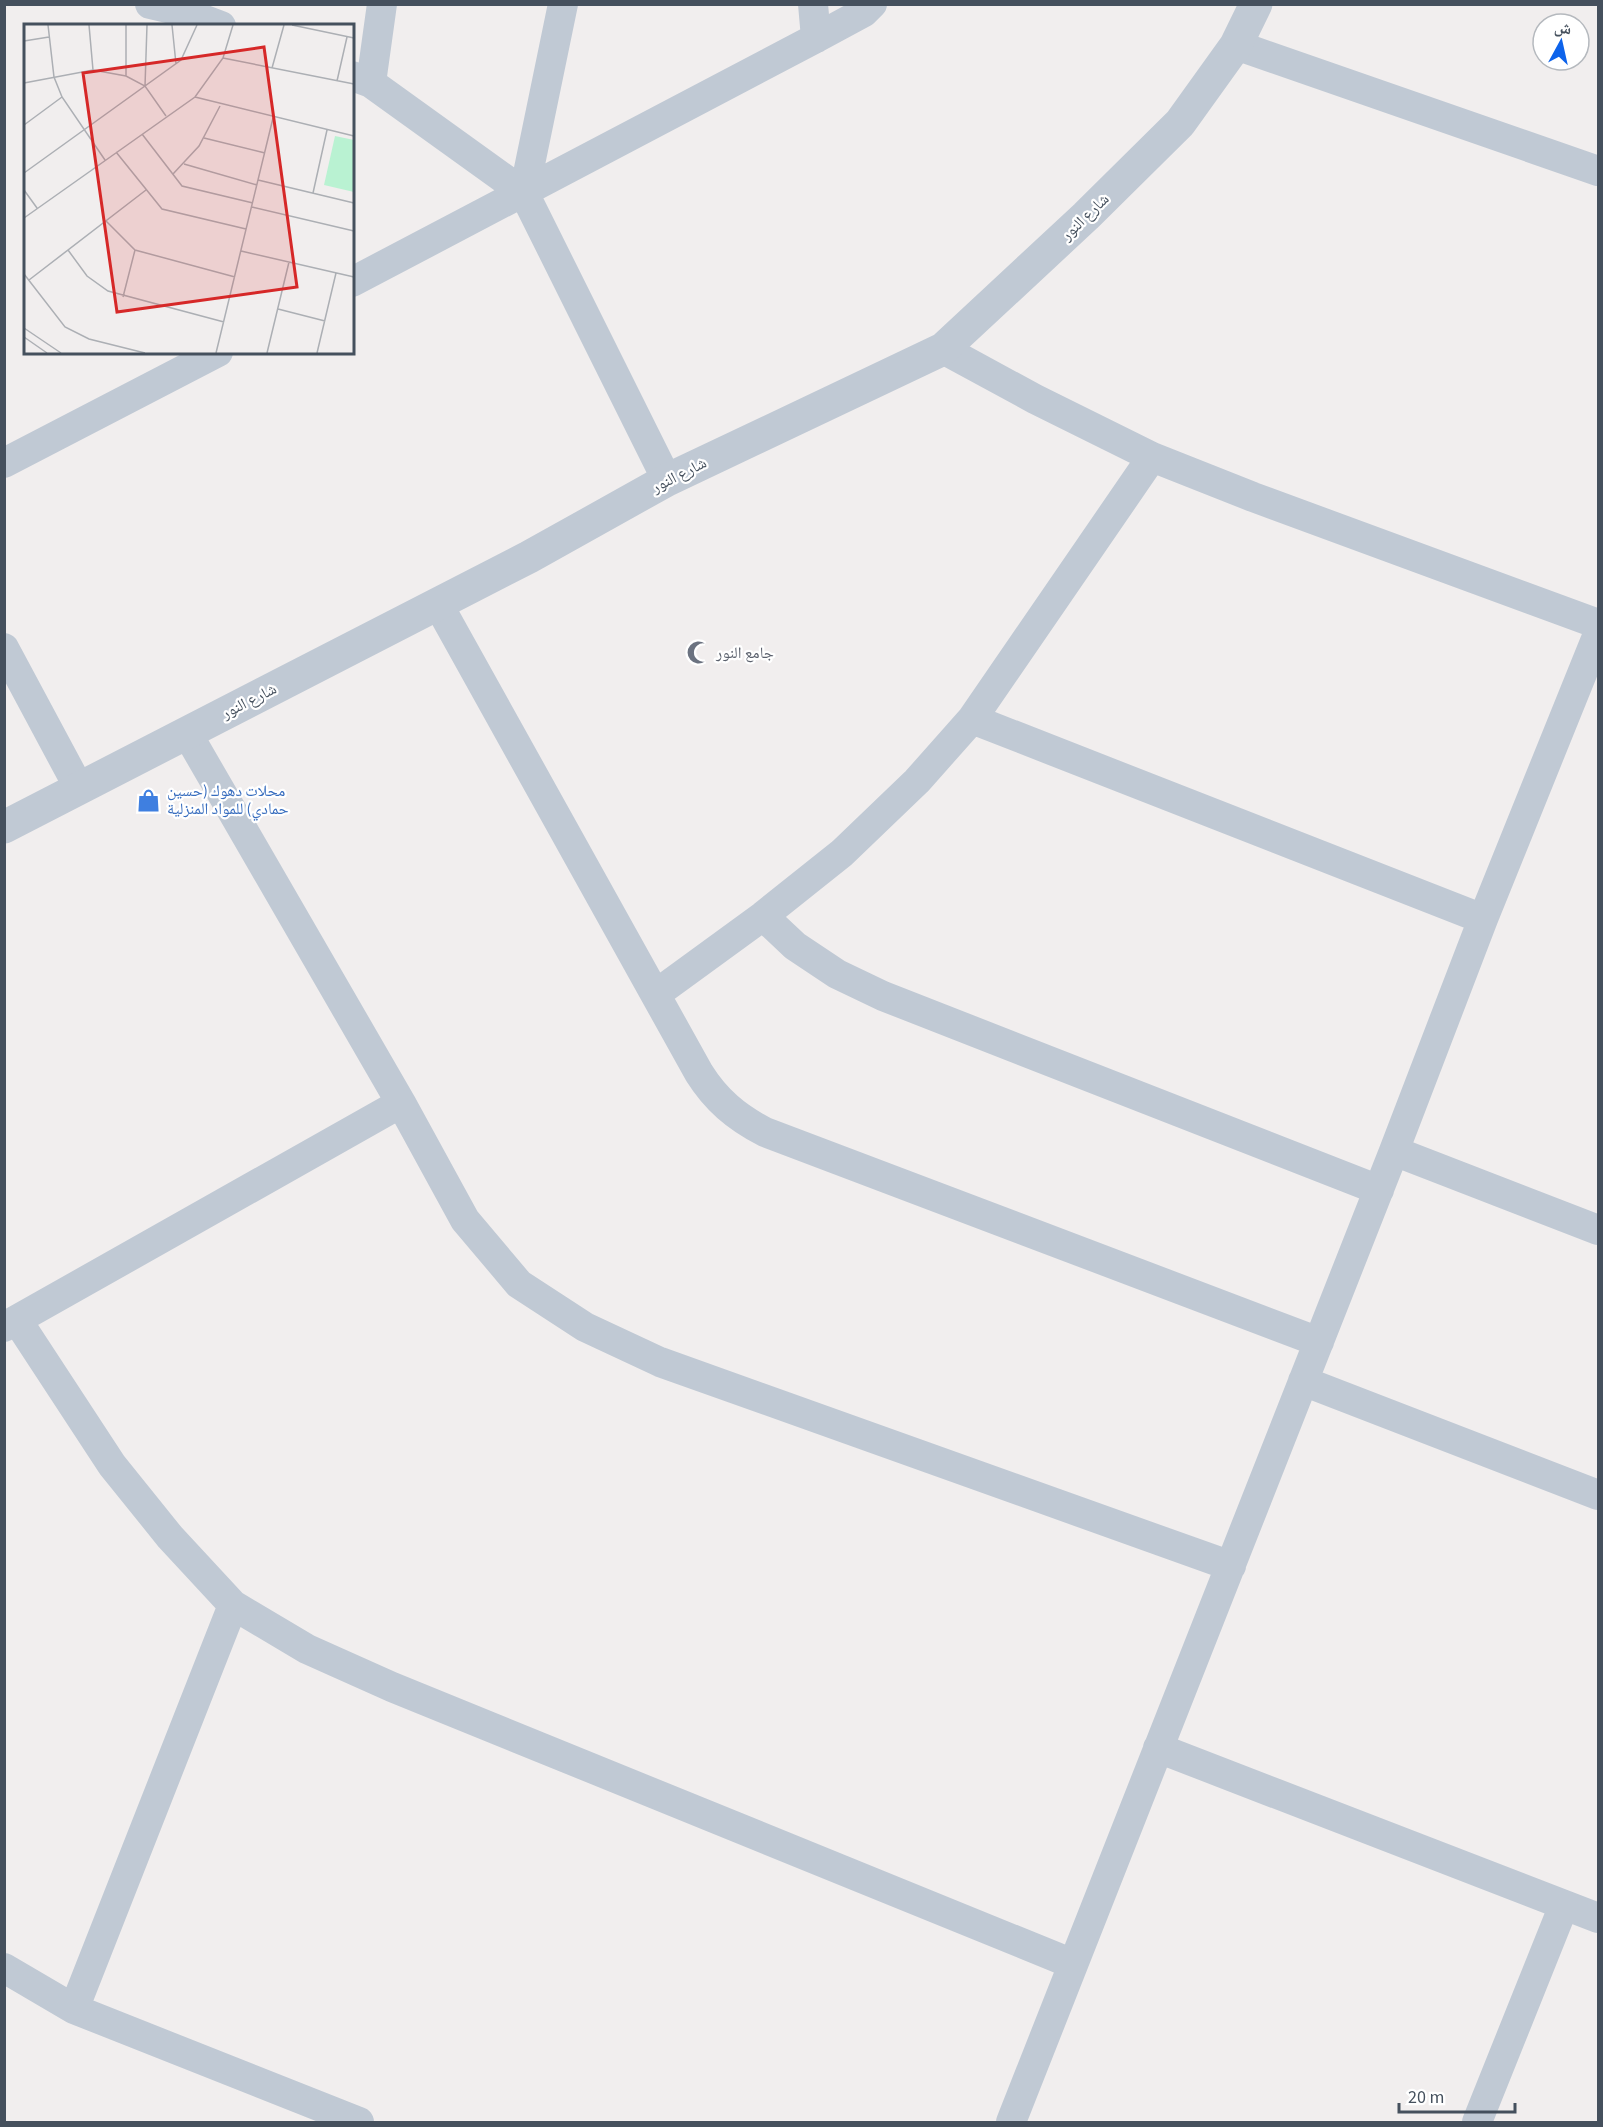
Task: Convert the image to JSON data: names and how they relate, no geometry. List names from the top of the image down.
{
  "streets": {
    "street": ["شارع النور"]
  },
  "places": {
    "mosque": ["جامع النور"],
    "shop": ["محلات دهوك (حسين حمادي) للمواد المنزلية"]
  },
  "scale_bar": "20 m",
  "north": "top"
}
